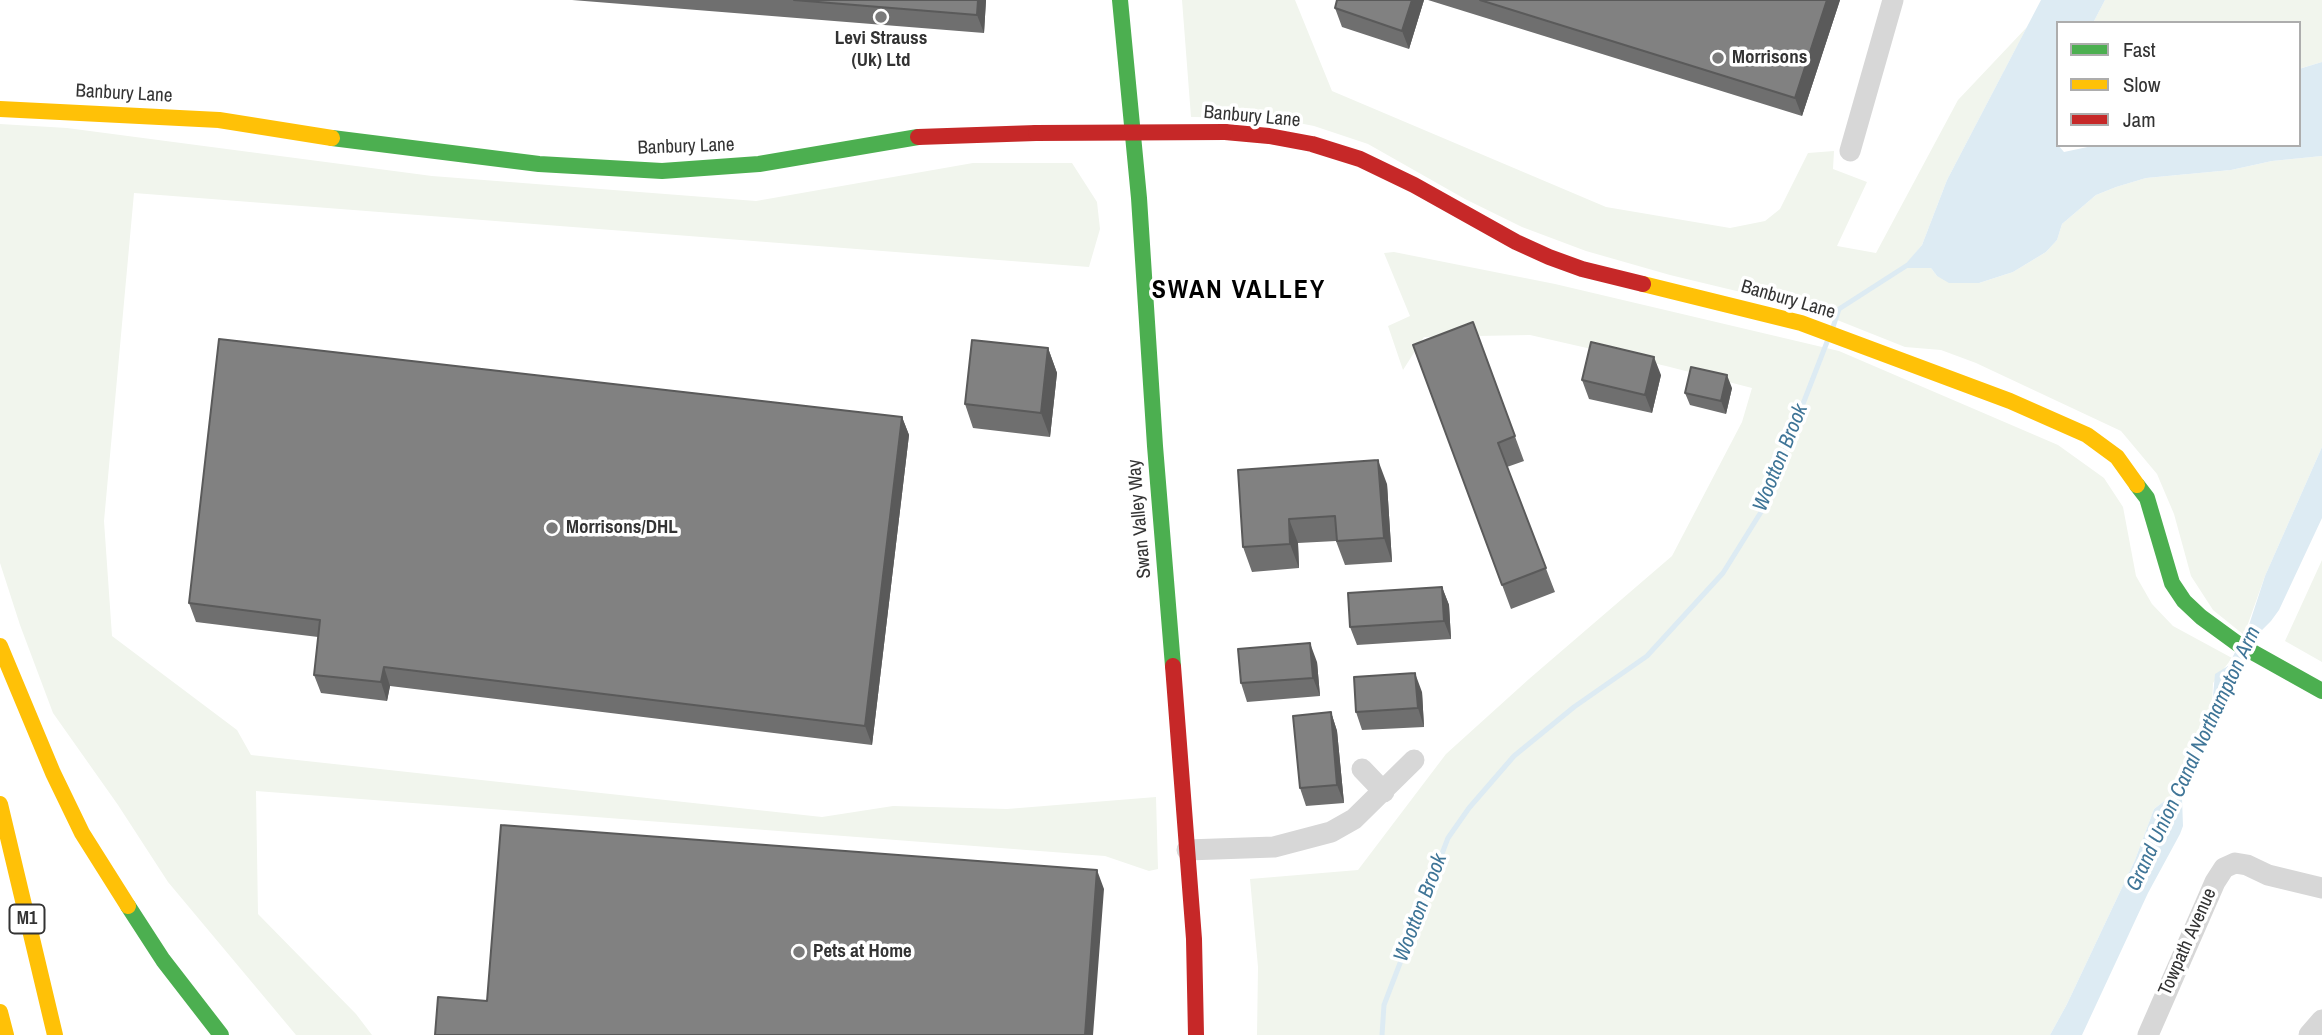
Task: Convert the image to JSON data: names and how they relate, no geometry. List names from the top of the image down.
{
  "streets": {
    "main road": ["Banbury Lane", "Swan Valley Way", "M1"],
    "street": ["Towpath Avenue"]
  },
  "districts": ["SWAN VALLEY"],
  "water": ["Wootton Brook", "Grand Union Canal Northampton Arm"],
  "places": [
    "Levi Strauss (Uk) Ltd",
    "Morrisons",
    "Morrisons/DHL",
    "Pets at Home"
  ],
  "legend": ["Fast", "Slow", "Jam"]
}
